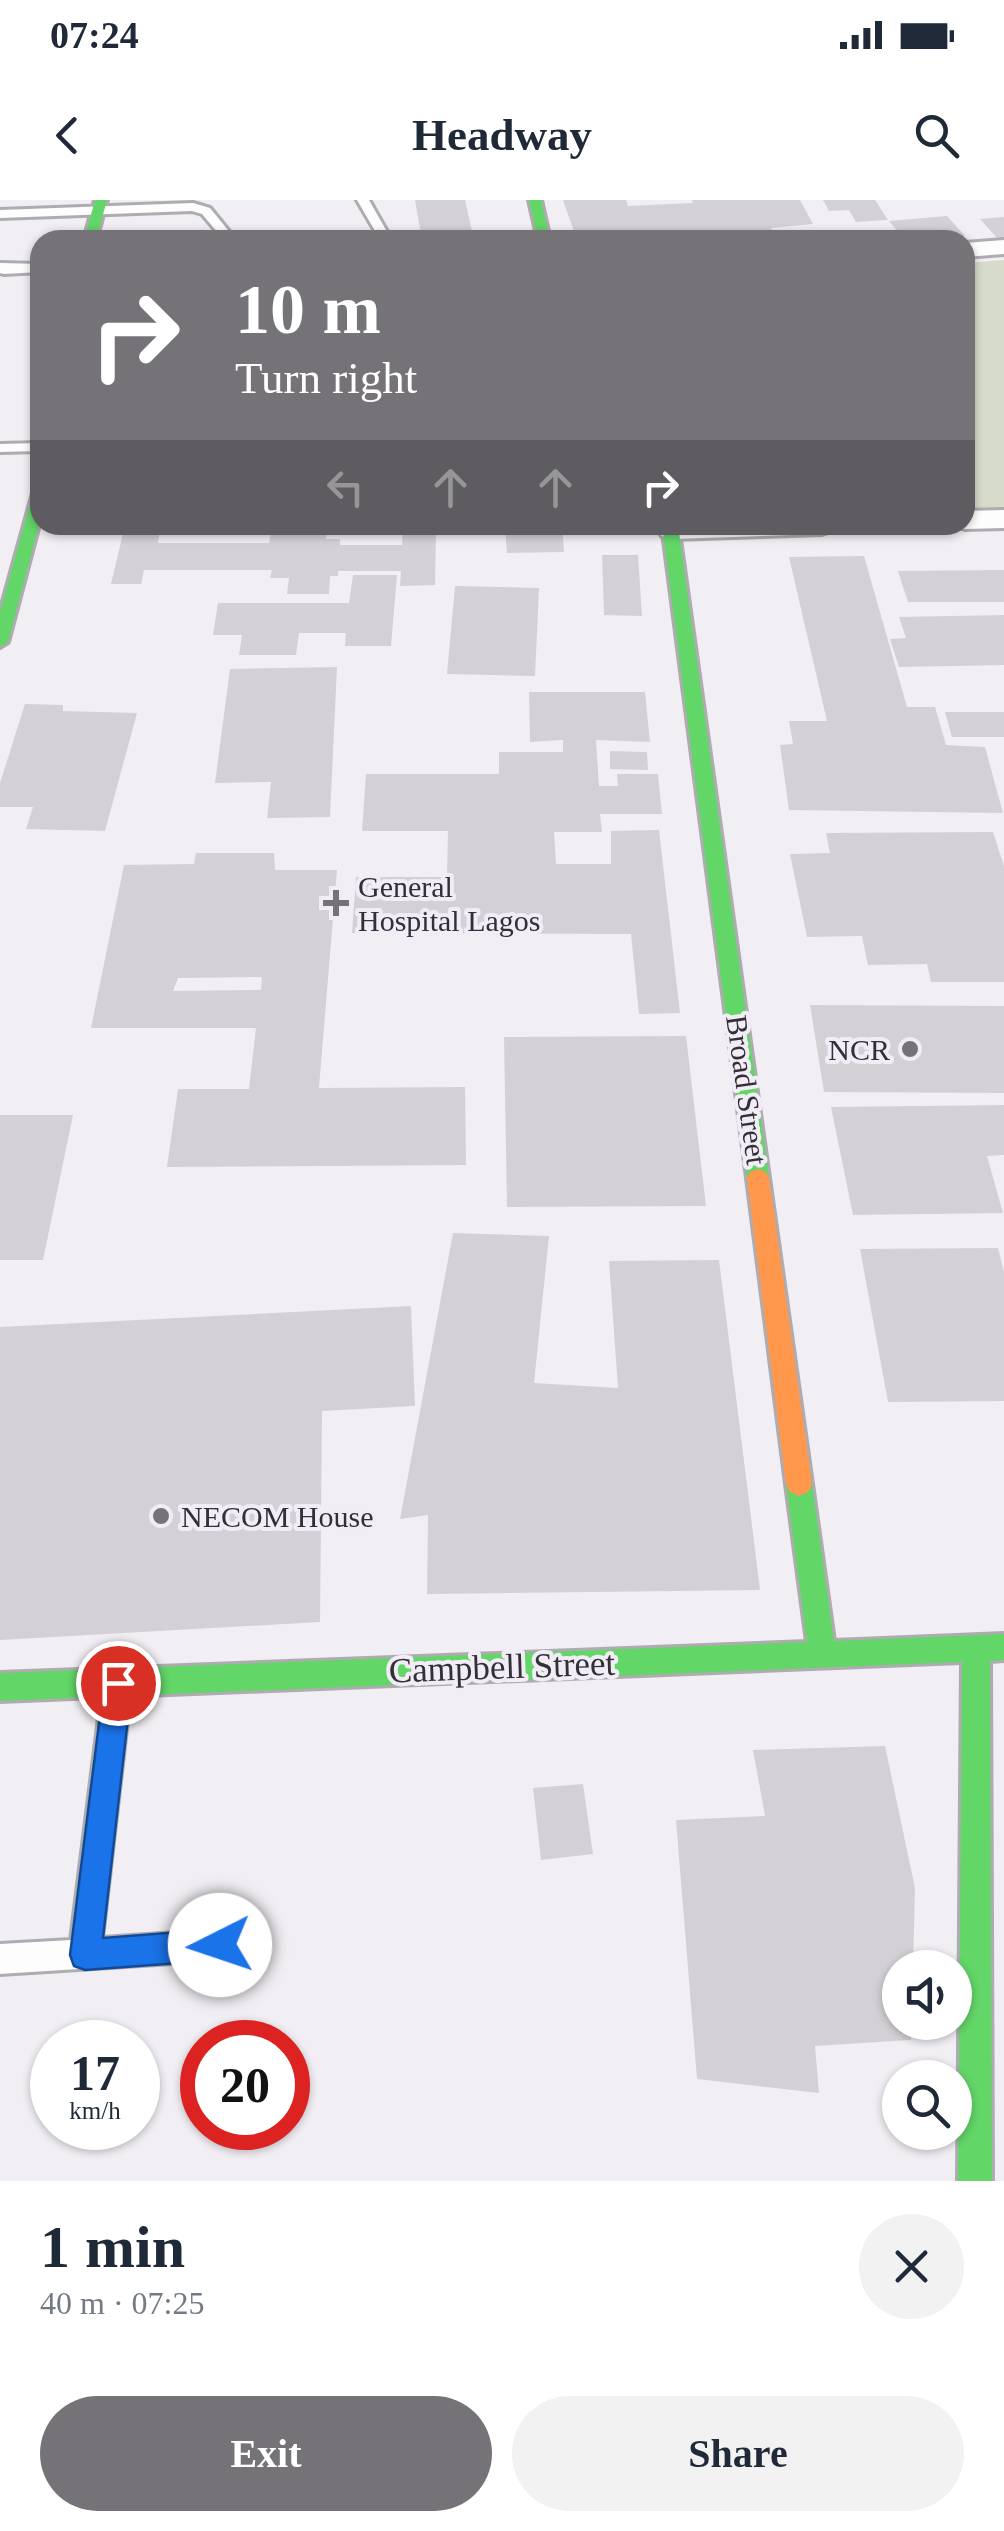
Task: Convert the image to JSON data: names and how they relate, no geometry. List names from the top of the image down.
{
  "streets": {
    "main road": ["Broad Street", "Campbell Street"]
  },
  "crossings": [
    ["Broad Street", "Campbell Street"]
  ],
  "places": {
    "health": ["General Hospital Lagos"],
    "other": ["NCR", "NECOM House"]
  },
  "page": {
    "status": "07:24",
    "header": "Headway",
    "turn": ["10 m", "Turn right"],
    "speed": "17 km/h",
    "limit": "20",
    "heading": ["1 min", "40 m · 07:25"],
    "buttons": ["Exit", "Share"]
  }
}
